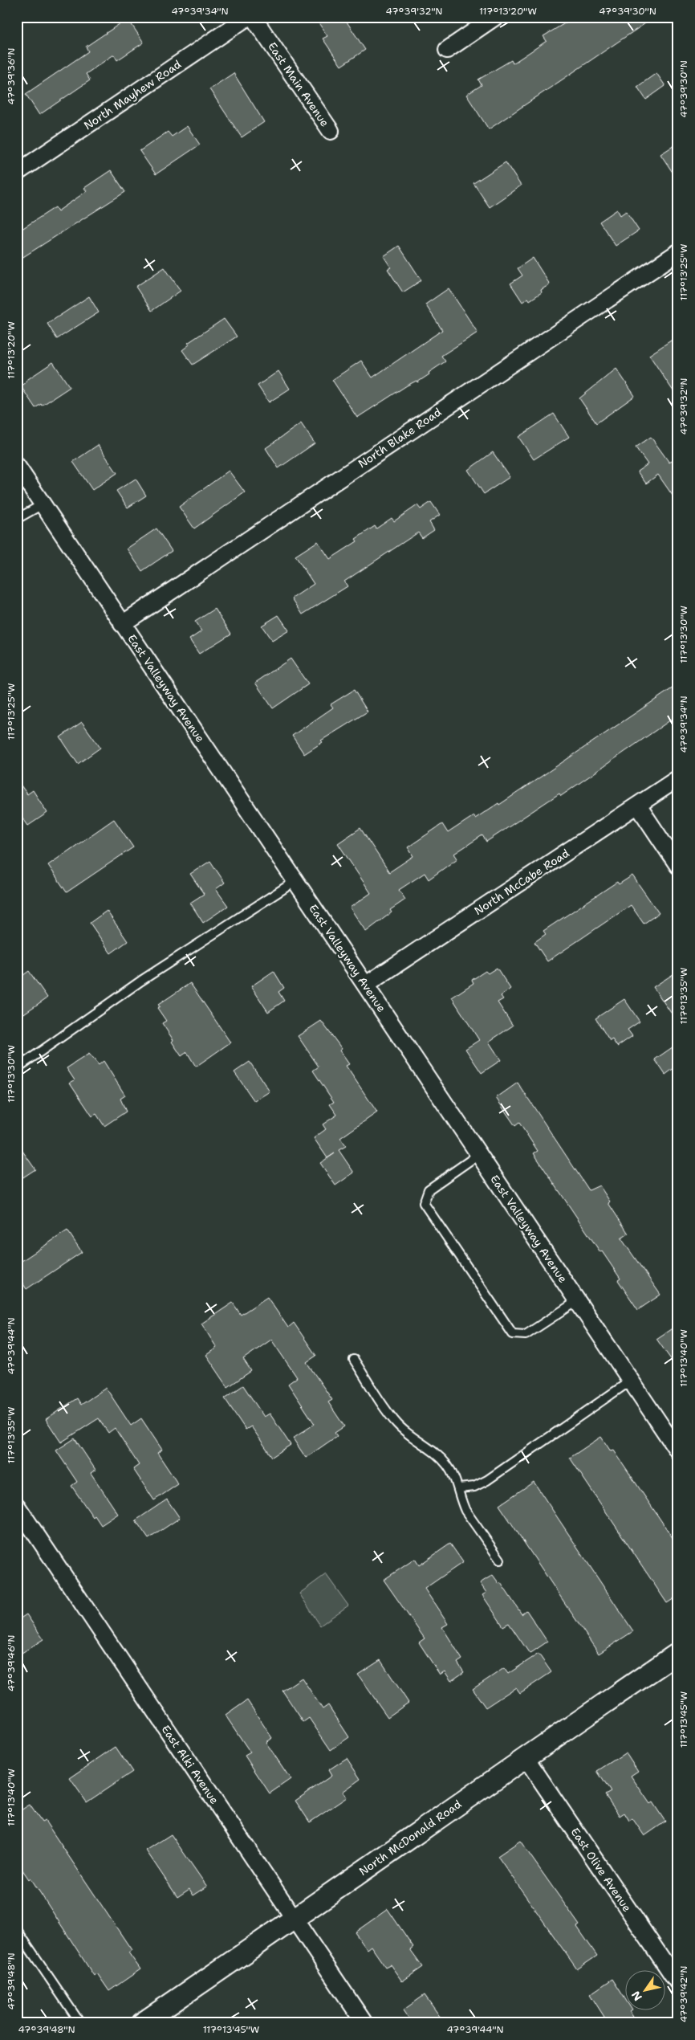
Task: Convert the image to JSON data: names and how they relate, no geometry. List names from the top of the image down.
{
  "streets": {
    "street": [
      "East Main Avenue",
      "North Mayhew Road",
      "North Blake Road",
      "East Valleyway Avenue",
      "North McCabe Road",
      "East Alki Avenue",
      "North McDonald Road",
      "East Olive Avenue"
    ]
  },
  "crossings": [
    ["North Blake Road", "East Valleyway Avenue"],
    ["East Valleyway Avenue", "North McCabe Road"],
    ["East Alki Avenue", "North McDonald Road"],
    ["North McDonald Road", "East Olive Avenue"]
  ],
  "north": "bottom left",
  "coordinates": [
    "47°39'34\"N",
    "47°39'32\"N",
    "117°13'20\"W",
    "47°39'30\"N",
    "47°39'36\"N",
    "117°13'25\"W",
    "117°13'30\"W",
    "117°13'35\"W",
    "47°39'44\"N",
    "117°13'40\"W",
    "47°39'46\"N",
    "117°13'45\"W",
    "47°39'48\"N",
    "47°39'42\"N"
  ]
}
